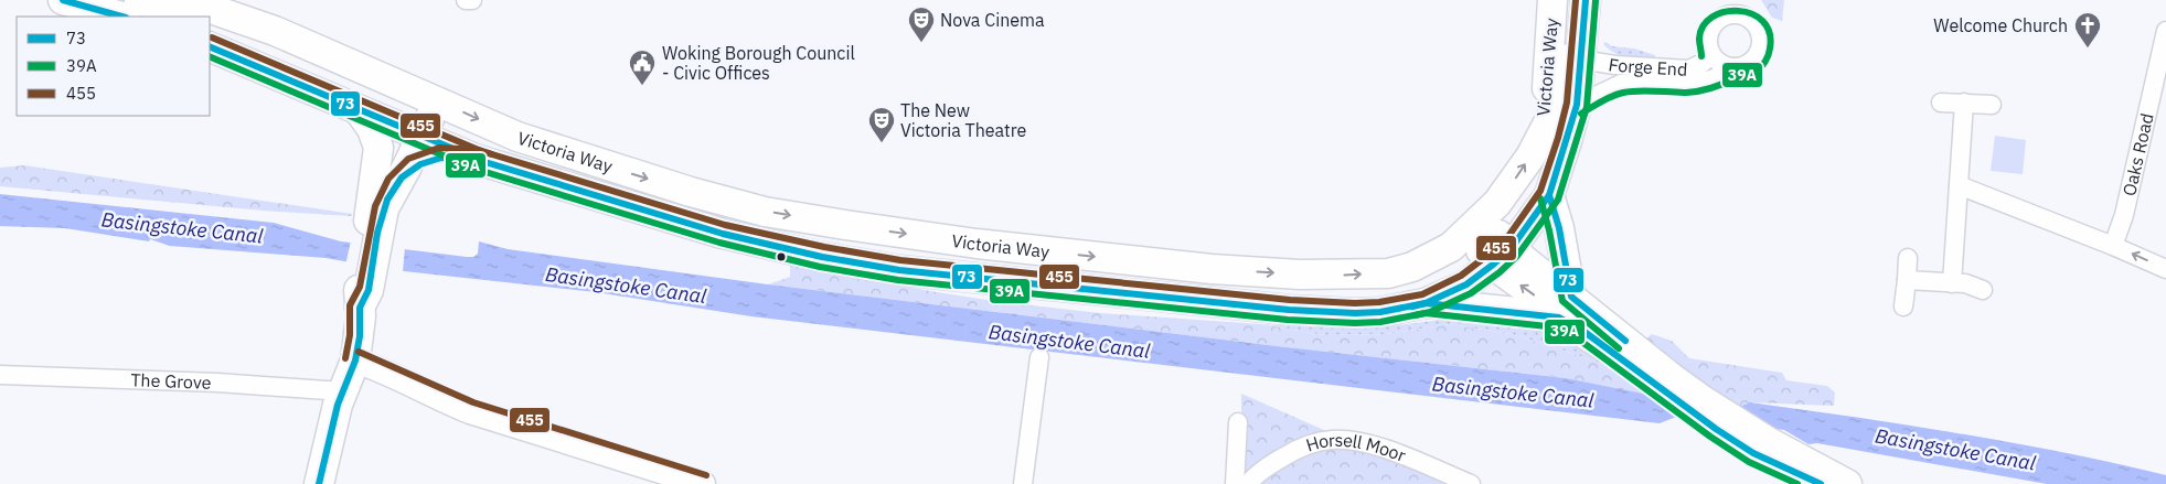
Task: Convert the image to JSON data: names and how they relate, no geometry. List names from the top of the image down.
{
  "streets": {
    "main road": ["Victoria Way"],
    "street": [
      "Forge End",
      "Oaks Road",
      "The Grove",
      "Horsell Moor"
    ]
  },
  "crossings": [
    ["Forge End", "Victoria Way"]
  ],
  "water": ["Basingstoke Canal"],
  "places": {
    "theatre": ["Nova Cinema", "The New Victoria Theatre"],
    "church": ["Welcome Church"],
    "public building": ["Woking Borough Council - Civic Offices"]
  },
  "lines": ["transit line 73", "transit line 455", "transit line 39A"],
  "legend": ["73", "39A", "455"]
}
